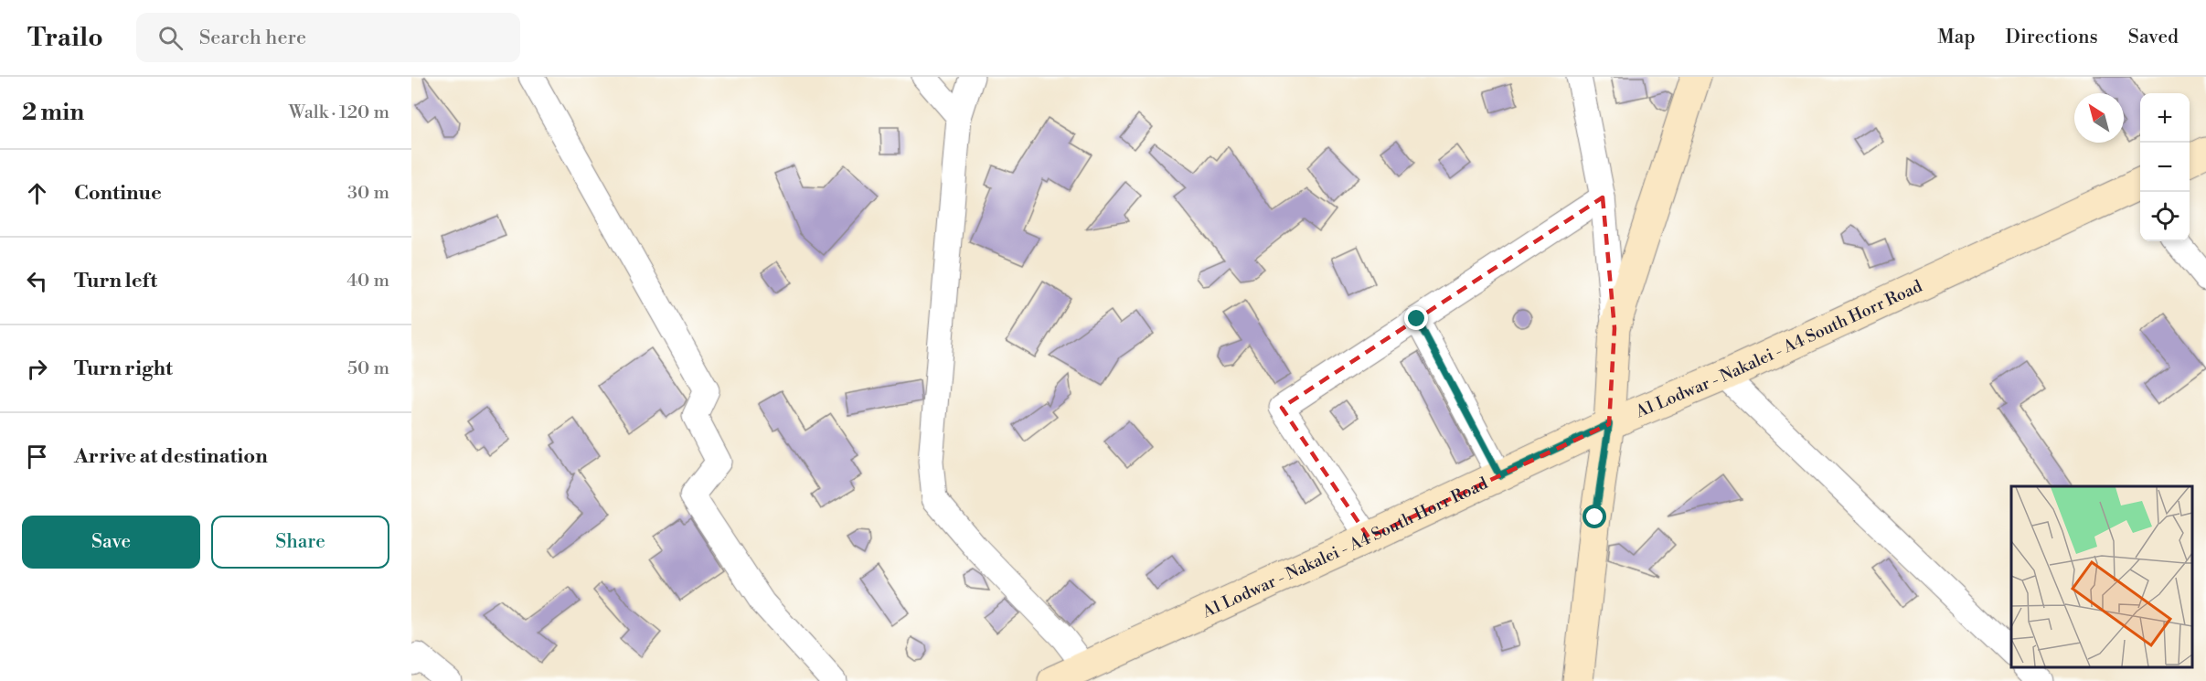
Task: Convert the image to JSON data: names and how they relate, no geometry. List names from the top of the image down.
{
  "streets": {
    "main road": ["A1 Lodwar - Nakalei - A4 South Horr Road"]
  },
  "north": "top left",
  "page": {
    "header": "Trailo",
    "search": "Search here",
    "nav": ["Map", "Directions", "Saved"],
    "heading": ["2 min", "Walk · 120 m"],
    "map_buttons": ["+", "−"],
    "list": [
      ["Continue", "30 m"],
      ["Turn left", "40 m"],
      ["Turn right", "50 m"],
      "Arrive at destination"
    ],
    "buttons": ["Save", "Share"]
  }
}
